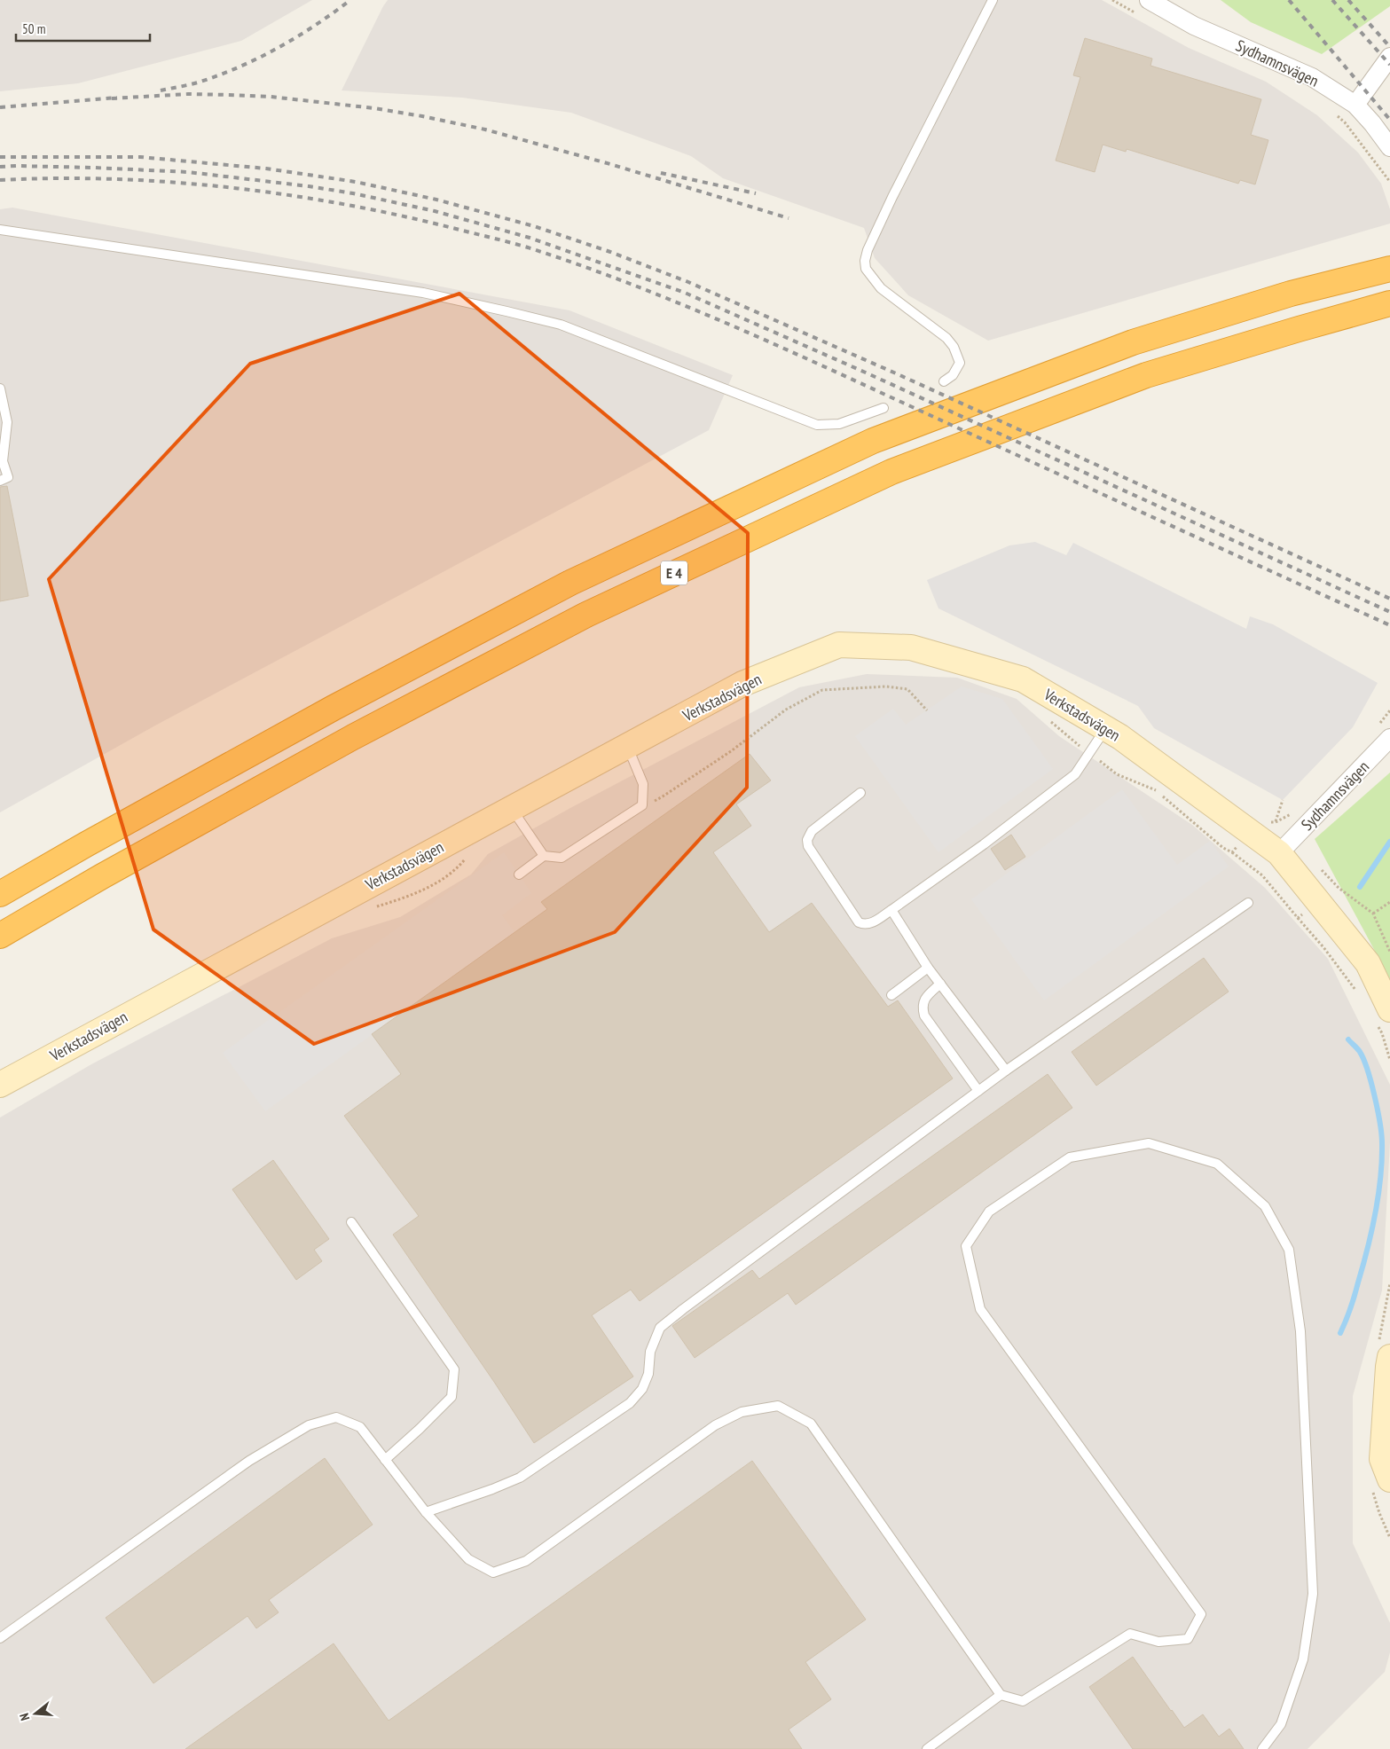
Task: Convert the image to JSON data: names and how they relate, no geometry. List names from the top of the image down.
{
  "streets": {
    "highway": ["E 4"],
    "main road": ["Verkstadsvägen"],
    "street": ["Sydhamnsvägen"]
  },
  "crossings": [
    ["Sydhamnsvägen", "Verkstadsvägen"]
  ],
  "scale_bar": "50 m",
  "north": "left"
}
